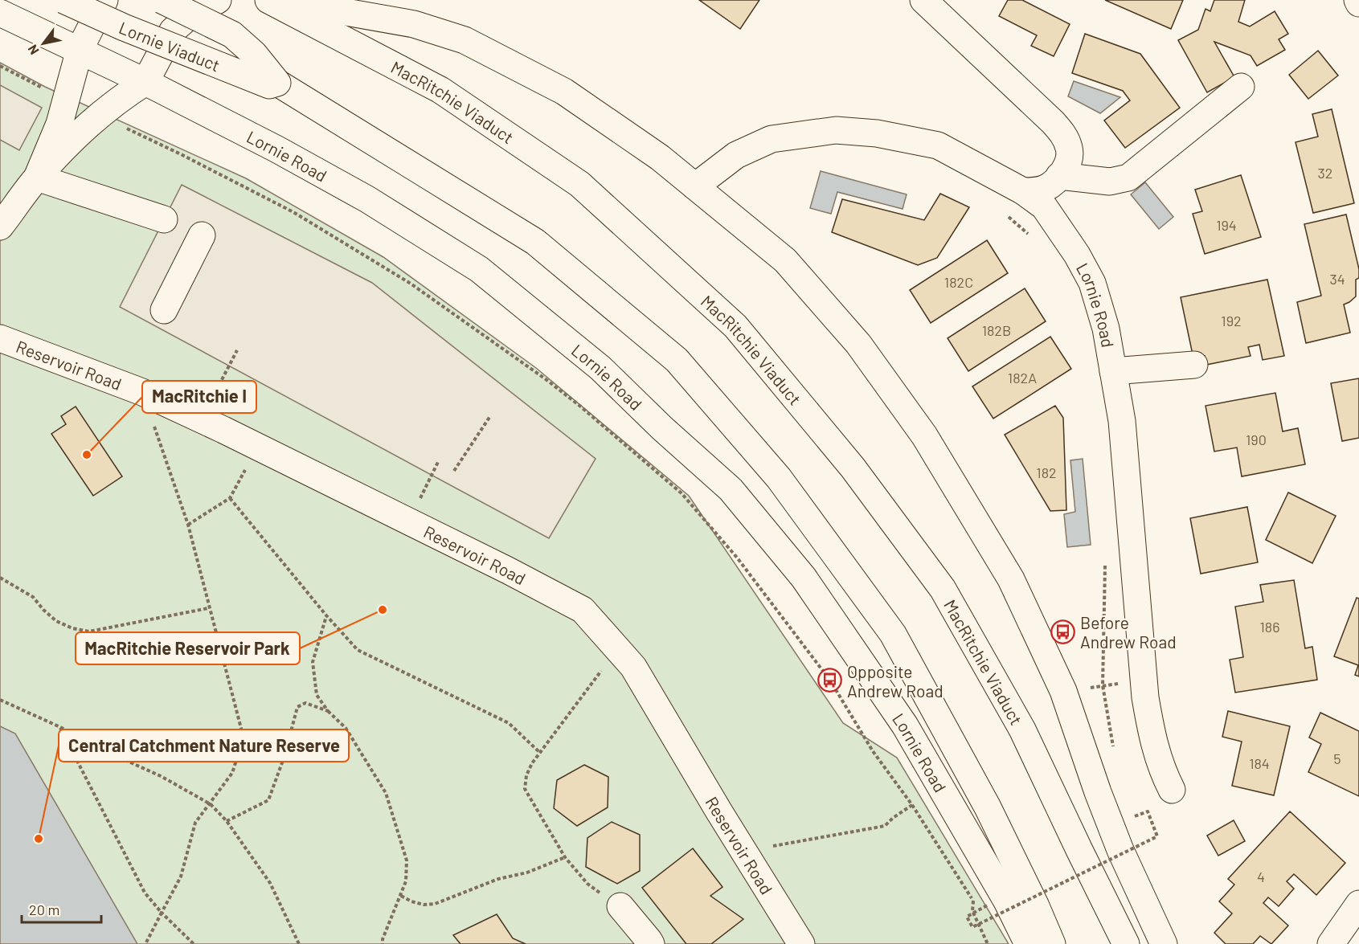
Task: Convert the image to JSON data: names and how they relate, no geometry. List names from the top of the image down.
{
  "streets": {
    "main road": [
      "Lornie Viaduct",
      "MacRitchie Viaduct",
      "Lornie Road",
      "Reservoir Road"
    ]
  },
  "places": {
    "other": ["MacRitchie I", "MacRitchie Reservoir Park", "Central Catchment Nature Reserve"],
    "bus stop": ["Before Andrew Road", "Opposite Andrew Road"]
  },
  "house_numbers": [
    "32",
    "194",
    "34",
    "182C",
    "192",
    "182B",
    "182A",
    "190",
    "182",
    "186",
    "5",
    "184",
    "4"
  ],
  "scale_bar": "20 m",
  "north": "bottom left"
}
